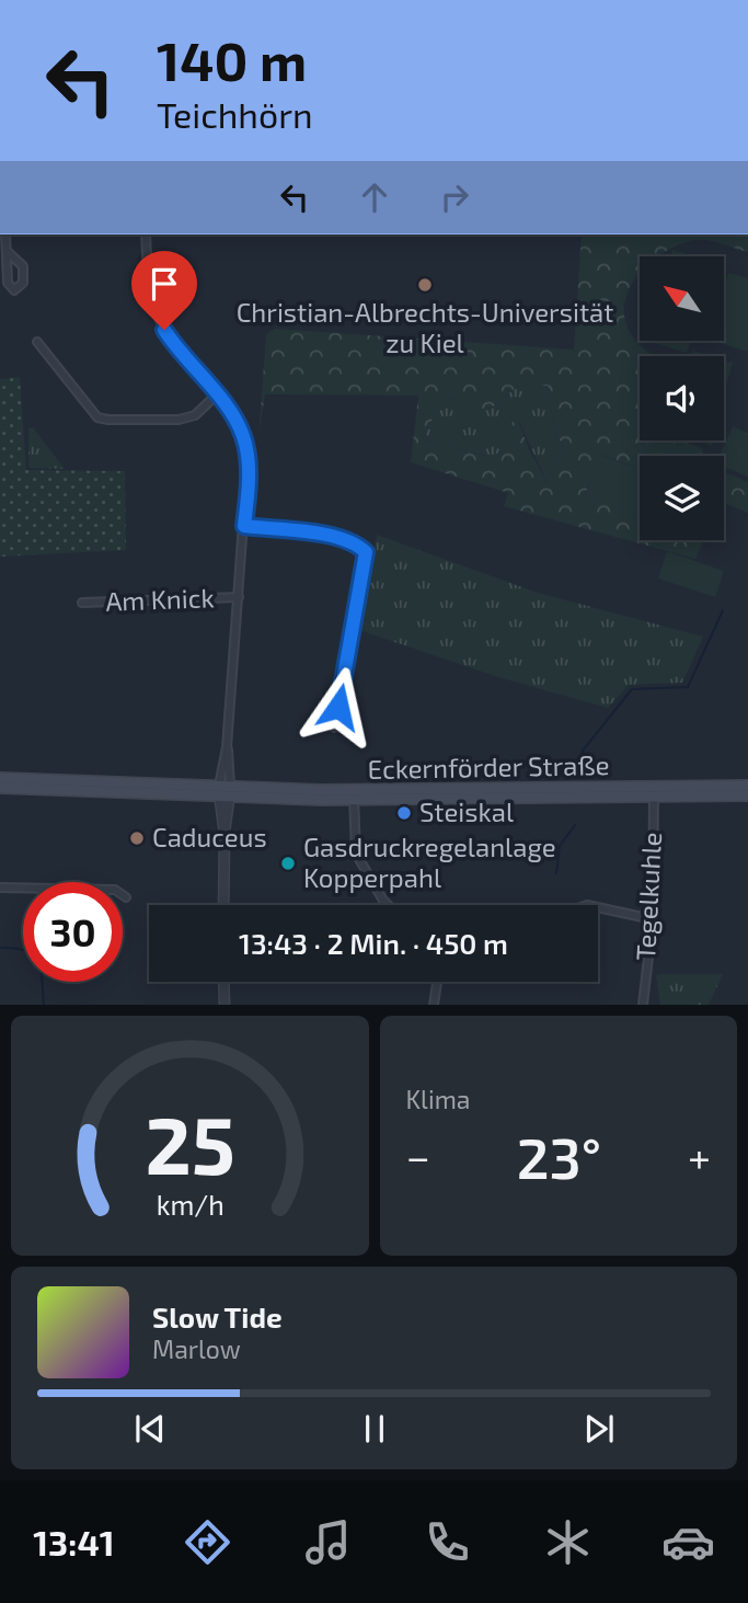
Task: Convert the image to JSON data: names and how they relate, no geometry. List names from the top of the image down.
{
  "streets": {
    "main road": ["Eckernförder Straße"],
    "street": ["Am Knick", "Tegelkuhle"]
  },
  "crossings": [
    ["Eckernförder Straße", "Tegelkuhle"]
  ],
  "places": [
    "Christian-Albrechts-Universität zu Kiel",
    "Steiskal",
    "Caduceus",
    "Gasdruckregelanlage Kopperpahl"
  ],
  "north": "top left",
  "page": {
    "turn": ["140 m", "Teichhörn"],
    "limit": "30",
    "trip": "13:43 · 2 Min. · 450 m",
    "tile": "Klima",
    "heat": ["−", "23°", "+"],
    "song": ["Slow Tide", "Marlow"],
    "tabs": "13:41",
    "gauge": ["25", "km/h"]
  }
}
